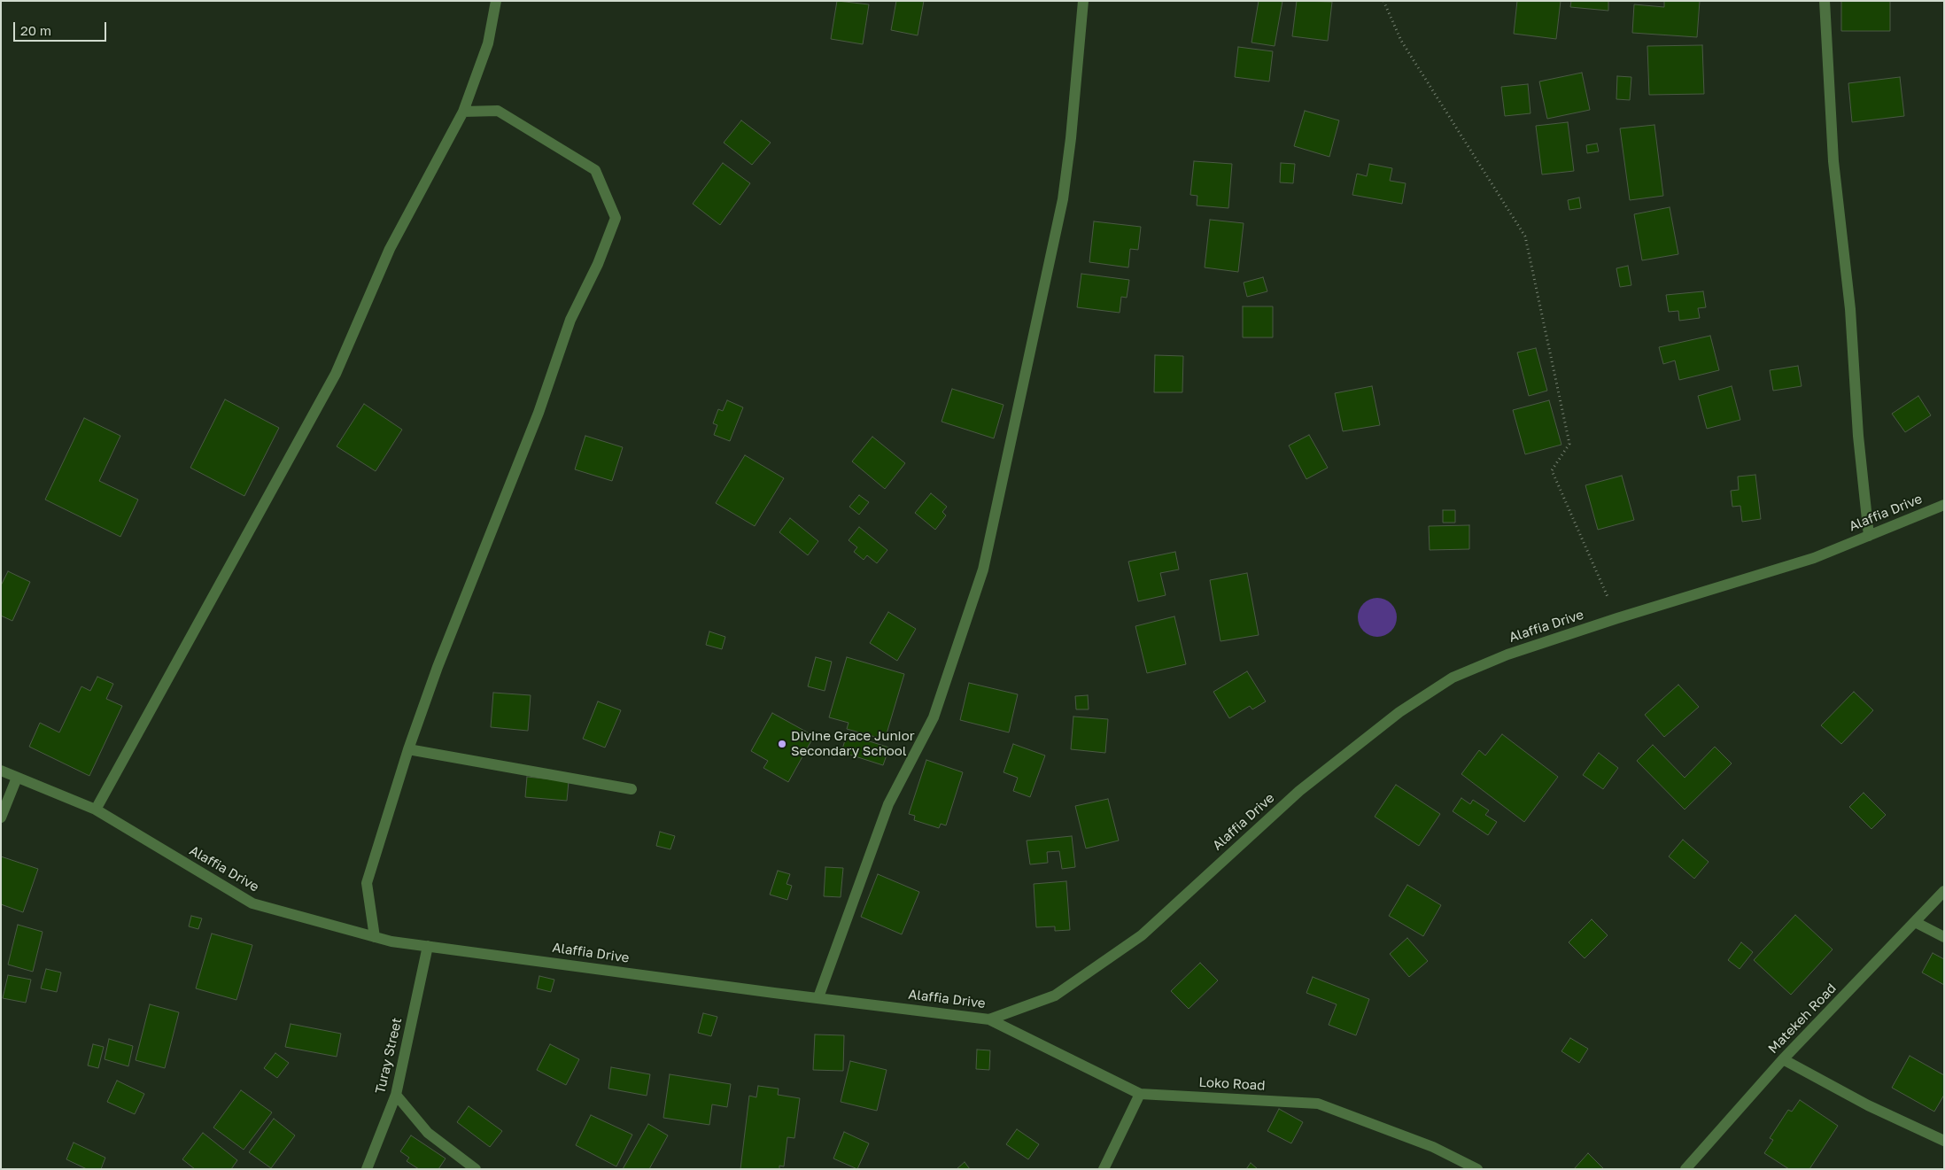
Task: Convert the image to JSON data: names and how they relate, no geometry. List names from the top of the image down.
{
  "streets": {
    "street": [
      "Alaffia Drive",
      "Matekeh Road",
      "Turay Street",
      "Loko Road"
    ]
  },
  "crossings": [
    ["Alaffia Drive", "Turay Street"],
    ["Alaffia Drive", "Loko Road"]
  ],
  "places": ["Divine Grace Junior Secondary School"],
  "scale_bar": "20 m"
}
